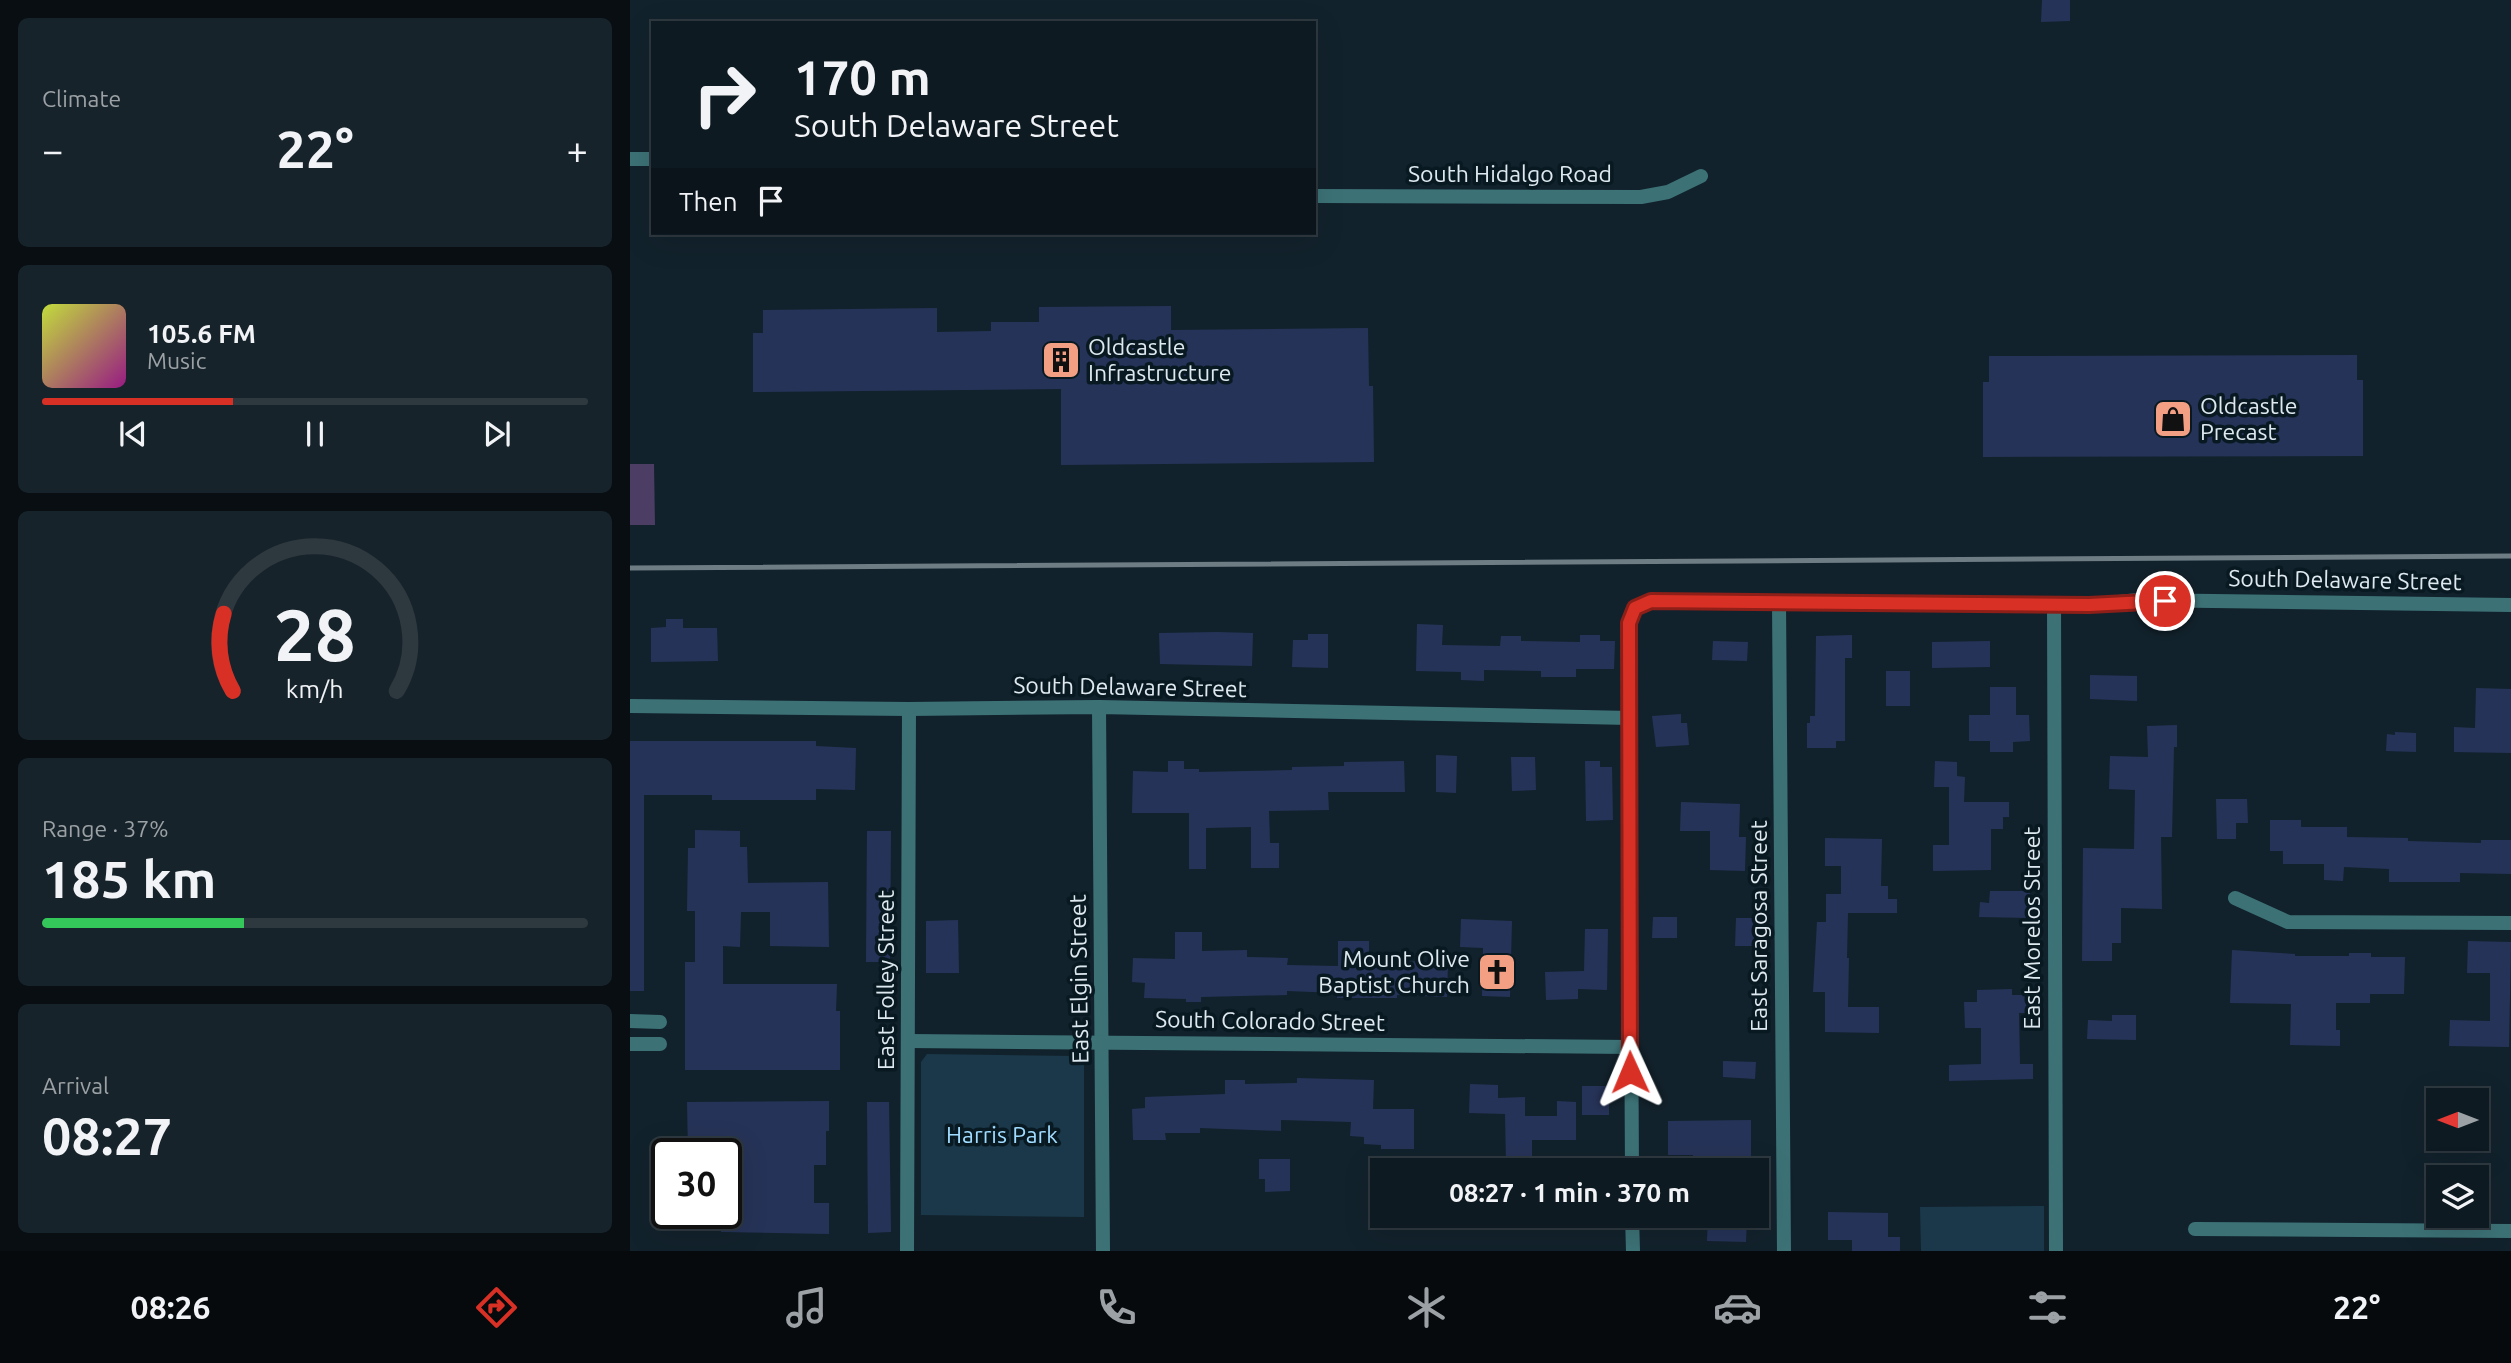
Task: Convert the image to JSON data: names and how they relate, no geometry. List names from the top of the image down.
{
  "streets": {
    "street": [
      "South Hidalgo Road",
      "South Delaware Street",
      "East Saragosa Street",
      "East Morelos Street",
      "East Elgin Street",
      "East Folley Street",
      "South Colorado Street"
    ]
  },
  "crossings": [
    ["South Delaware Street", "East Saragosa Street"],
    ["South Delaware Street", "East Morelos Street"],
    ["South Delaware Street", "East Elgin Street"],
    ["South Delaware Street", "East Folley Street"],
    ["East Elgin Street", "South Colorado Street"],
    ["East Folley Street", "South Colorado Street"]
  ],
  "parks": ["Harris Park"],
  "places": {
    "building": ["Oldcastle Infrastructure"],
    "shop": ["Oldcastle Precast"],
    "church": ["Mount Olive Baptist Church"]
  },
  "north": "left",
  "page": {
    "tile": [
      "Climate",
      ["Range · 37%", "185 km"],
      ["Arrival", "08:27"]
    ],
    "turn": ["170 m", "South Delaware Street"],
    "heat": ["−", "22°", "+"],
    "then": "Then",
    "song": ["105.6 FM", "Music"],
    "limit": "30",
    "trip": "08:27 · 1 min · 370 m",
    "tabs": ["08:26", "22°"],
    "gauge": ["28", "km/h"]
  }
}
